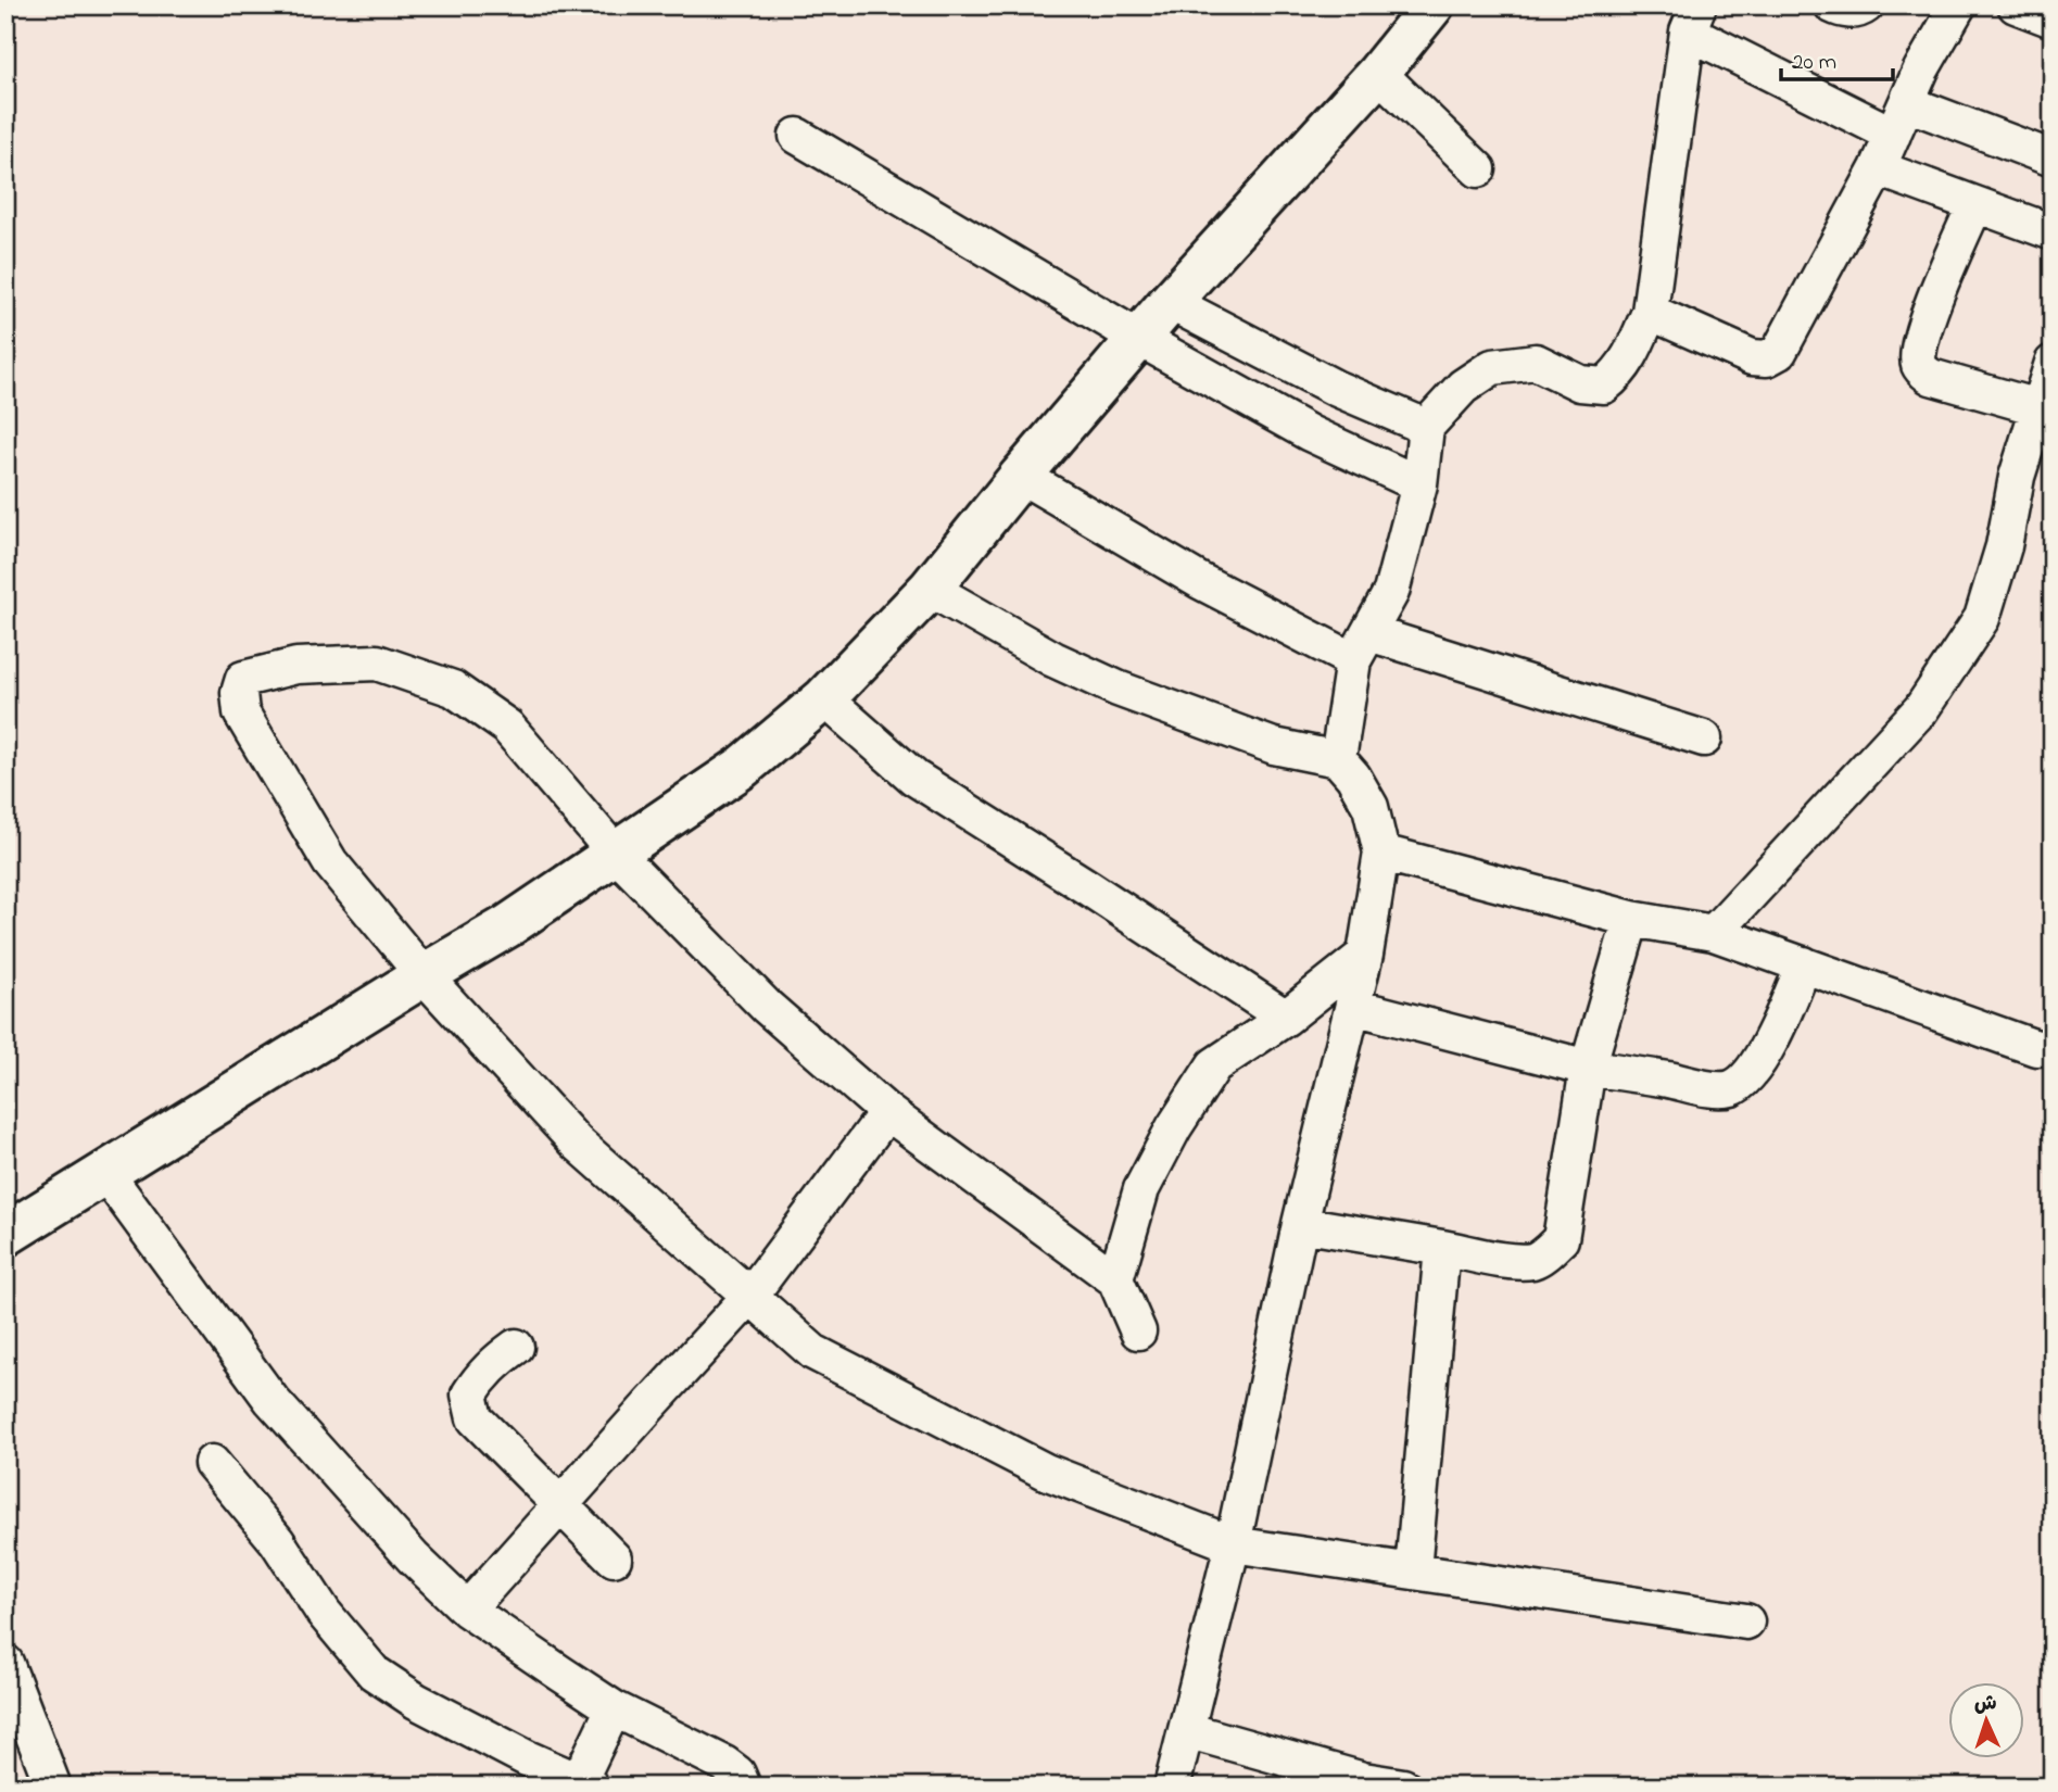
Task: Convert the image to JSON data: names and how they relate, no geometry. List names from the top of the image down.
{
  "scale_bar": "20 m",
  "north": "top"
}
